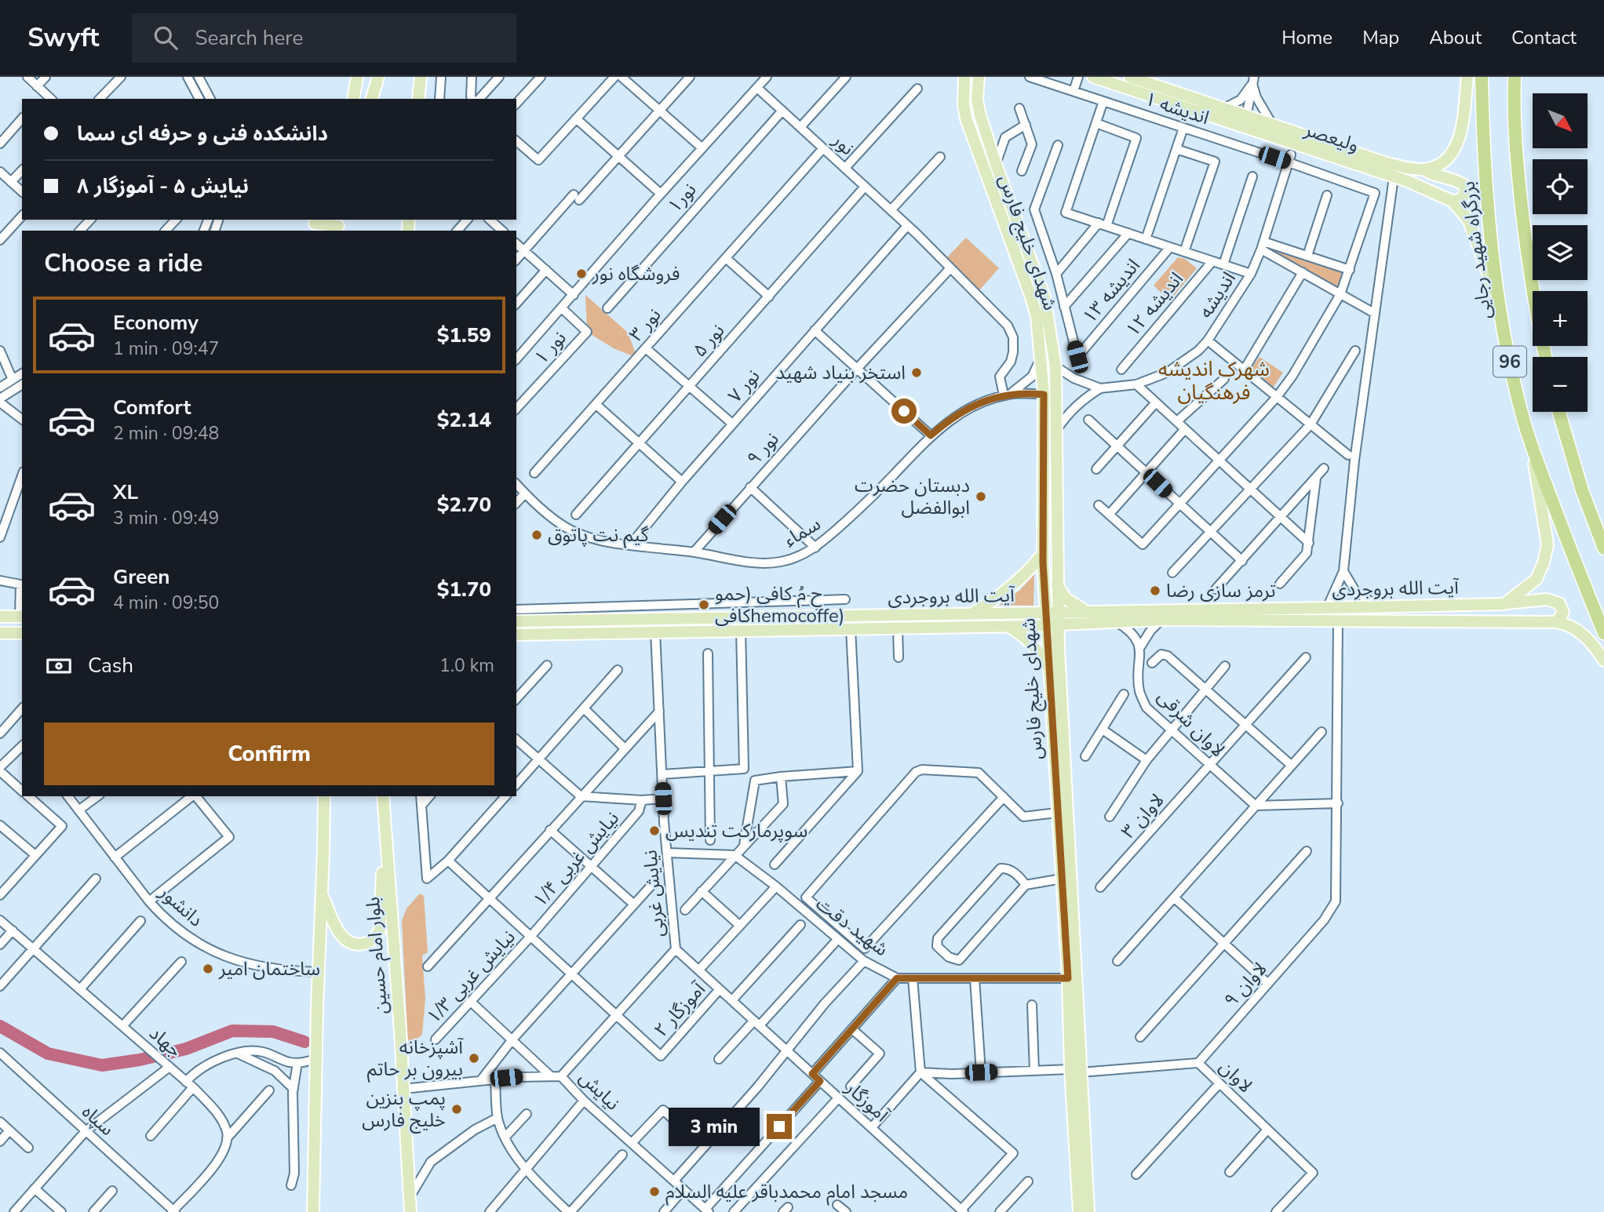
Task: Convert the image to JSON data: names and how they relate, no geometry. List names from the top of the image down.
{
  "streets": {
    "highway": ["بزرگراه شهید رجایی", "96"],
    "main road": [
      "ولیعصر",
      "شهدای خلیج فارس",
      "آیت الله بروجردی",
      "بلوار امام حسین"
    ],
    "street": [
      "اندیشه ۱",
      "نور",
      "نور۱",
      "اندیشه ۱۳",
      "اندیشه",
      "اندیشه ۱۲",
      "نور ۳",
      "نور ۵",
      "نور ۱",
      "نور ۷",
      "نور ۹",
      "سماء",
      "لاوان شرقی",
      "لاوان ۳",
      "نیایش غربی ۱/۴",
      "نیایش غربی",
      "دانشور",
      "شهید دقت",
      "نیایش غربی ۱/۳",
      "لاوان ۹",
      "آموزگار ۲",
      "جهاد",
      "لاوان",
      "نیایش",
      "آموزگار",
      "سپاه"
    ]
  },
  "crossings": [
    ["ولیعصر", "بزرگراه شهید رجایی"],
    ["نور", "نور۱"],
    ["نور", "نور ۳"],
    ["نور", "نور ۵"],
    ["نور", "نور ۷"],
    ["نور", "نور ۹"],
    ["نور", "سماء"],
    ["شهدای خلیج فارس", "اندیشه"],
    ["شهدای خلیج فارس", "سماء"],
    ["شهدای خلیج فارس", "آیت الله بروجردی"],
    ["شهدای خلیج فارس", "شهید دقت"],
    ["شهدای خلیج فارس", "لاوان"],
    ["اندیشه ۱۳", "اندیشه"],
    ["اندیشه", "اندیشه ۱۲"],
    ["نور ۷", "سماء"],
    ["نور ۹", "سماء"],
    ["آیت الله بروجردی", "نیایش غربی"],
    ["آیت الله بروجردی", "لاوان ۹"],
    ["لاوان شرقی", "لاوان ۳"],
    ["نیایش غربی ۱/۴", "نیایش غربی ۱/۳"],
    ["نیایش غربی", "آموزگار ۲"],
    ["نیایش غربی", "نیایش"],
    ["نیایش غربی", "آموزگار"],
    ["بلوار امام حسین", "نیایش"],
    ["لاوان ۹", "لاوان"],
    ["آموزگار ۲", "آموزگار"]
  ],
  "districts": ["شهرک اندیشه فرهنگیان"],
  "places": [
    "فروشگاه نور",
    "استخر بنیاد شهید",
    "دبستان حضرت ابوالفضل",
    "گیم نت پاتوق",
    "ترمز سازی رضا",
    "حِ مُ کافی (حمو کافیhemocoffe)",
    "سوپرمارکت تندیس",
    "ساختمان امیر",
    "آشپزخانه بیرون بر حاتم",
    "پمپ بنزین خلیج فارس",
    "مسجد امام محمدباقر علیه السلام"
  ],
  "north": "bottom right",
  "page": {
    "header": "Swyft",
    "search": "Search here",
    "nav": [
      "Home",
      "Map",
      "About",
      "Contact"
    ],
    "map_buttons": ["+", "−"],
    "banner": ["دانشکده فنی و حرفه ای سما", "نیایش ۵ - آموزگار ۸"],
    "heading": "Choose a ride",
    "list": [
      {
        "name": "Economy",
        "note": "1 min · 09:47",
        "value": "$1.59"
      },
      {
        "name": "Comfort",
        "note": "2 min · 09:48",
        "value": "$2.14"
      },
      {
        "name": "XL",
        "note": "3 min · 09:49",
        "value": "$2.70"
      },
      {
        "name": "Green",
        "note": "4 min · 09:50",
        "value": "$1.70"
      }
    ],
    "pay": ["Cash", "1.0 km"],
    "buttons": "Confirm",
    "bubble": "3 min"
  }
}
